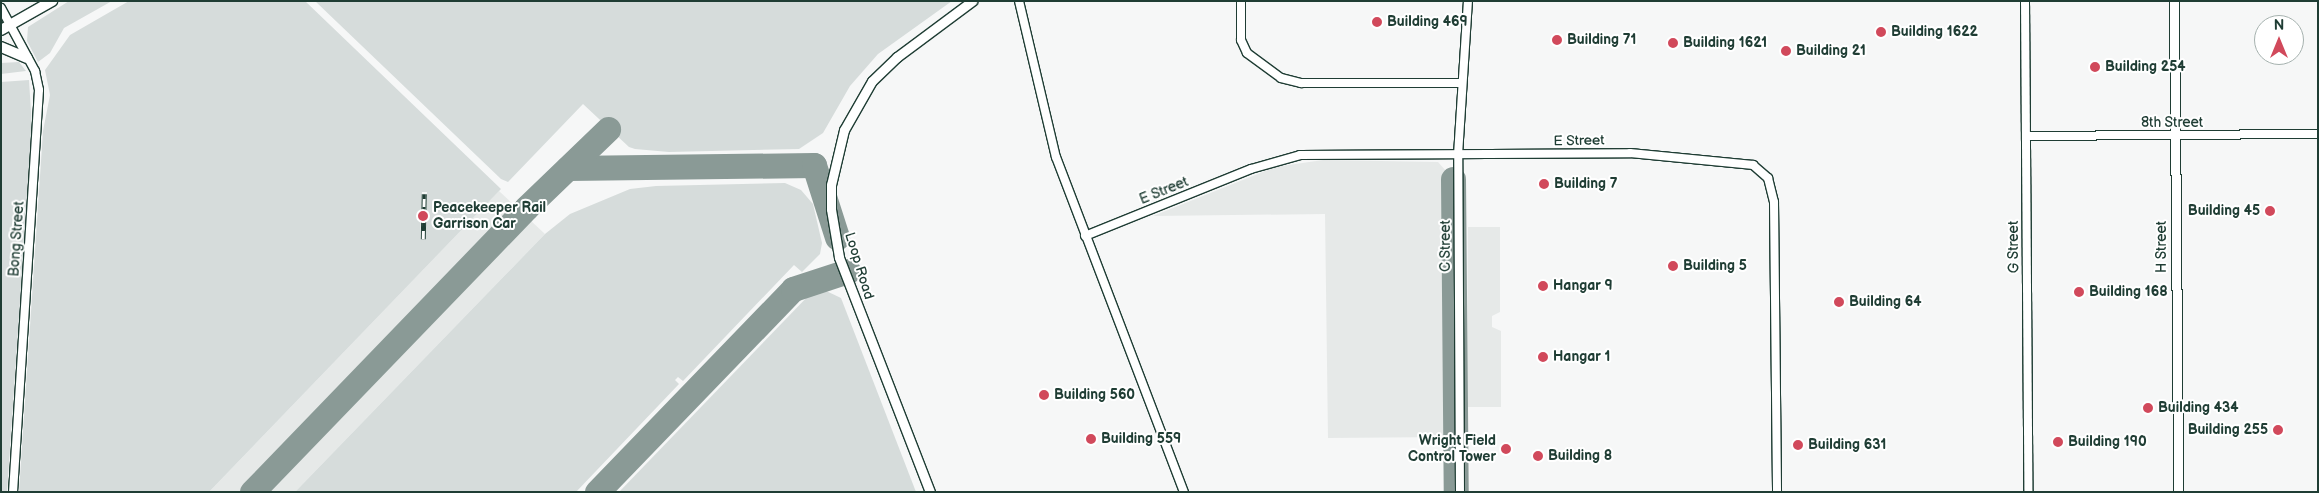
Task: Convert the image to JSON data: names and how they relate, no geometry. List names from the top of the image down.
{
  "streets": {
    "street": [
      "8th Street",
      "E Street",
      "Bong Street",
      "C Street",
      "G Street",
      "H Street",
      "Loop Road"
    ]
  },
  "crossings": [
    ["8th Street", "G Street"],
    ["8th Street", "H Street"],
    ["E Street", "C Street"]
  ],
  "places": [
    "Building 469",
    "Building 1622",
    "Building 71",
    "Building 1621",
    "Building 21",
    "Building 254",
    "Building 7",
    "Building 45",
    "Peacekeeper Rail Garrison Car",
    "Building 5",
    "Hangar 9",
    "Building 168",
    "Building 64",
    "Hangar 1",
    "Building 560",
    "Building 434",
    "Building 255",
    "Building 559",
    "Building 190",
    "Building 631",
    "Wright Field Control Tower",
    "Building 8"
  ],
  "north": "top"
}
